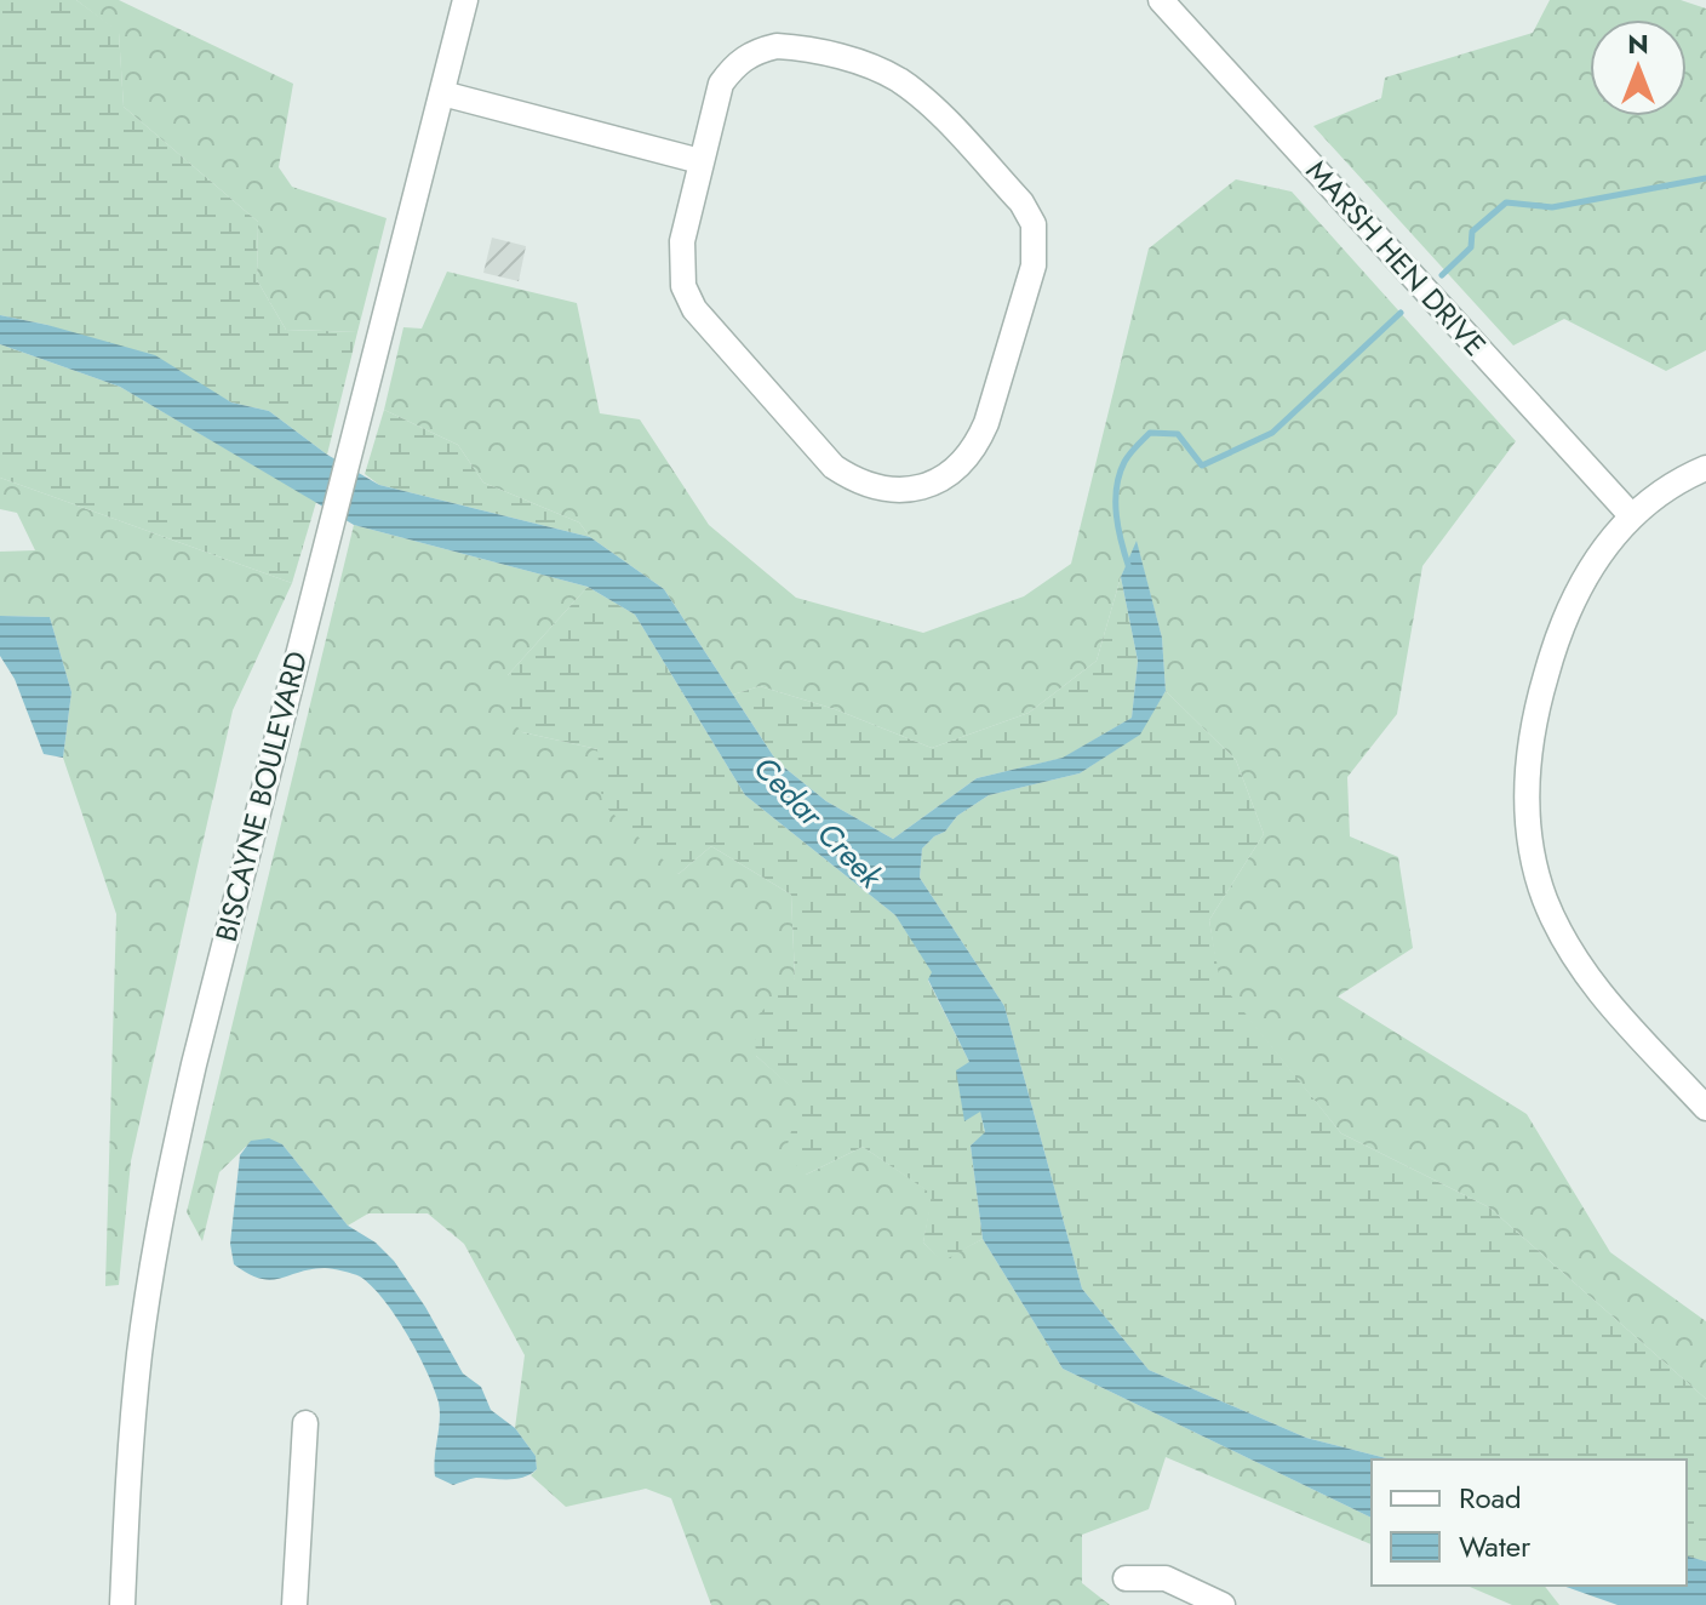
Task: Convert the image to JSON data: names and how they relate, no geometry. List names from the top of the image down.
{
  "streets": {
    "street": ["MARSH HEN DRIVE", "BISCAYNE BOULEVARD"]
  },
  "water": ["Cedar Creek"],
  "legend": ["Road", "Water"],
  "north": "top"
}
